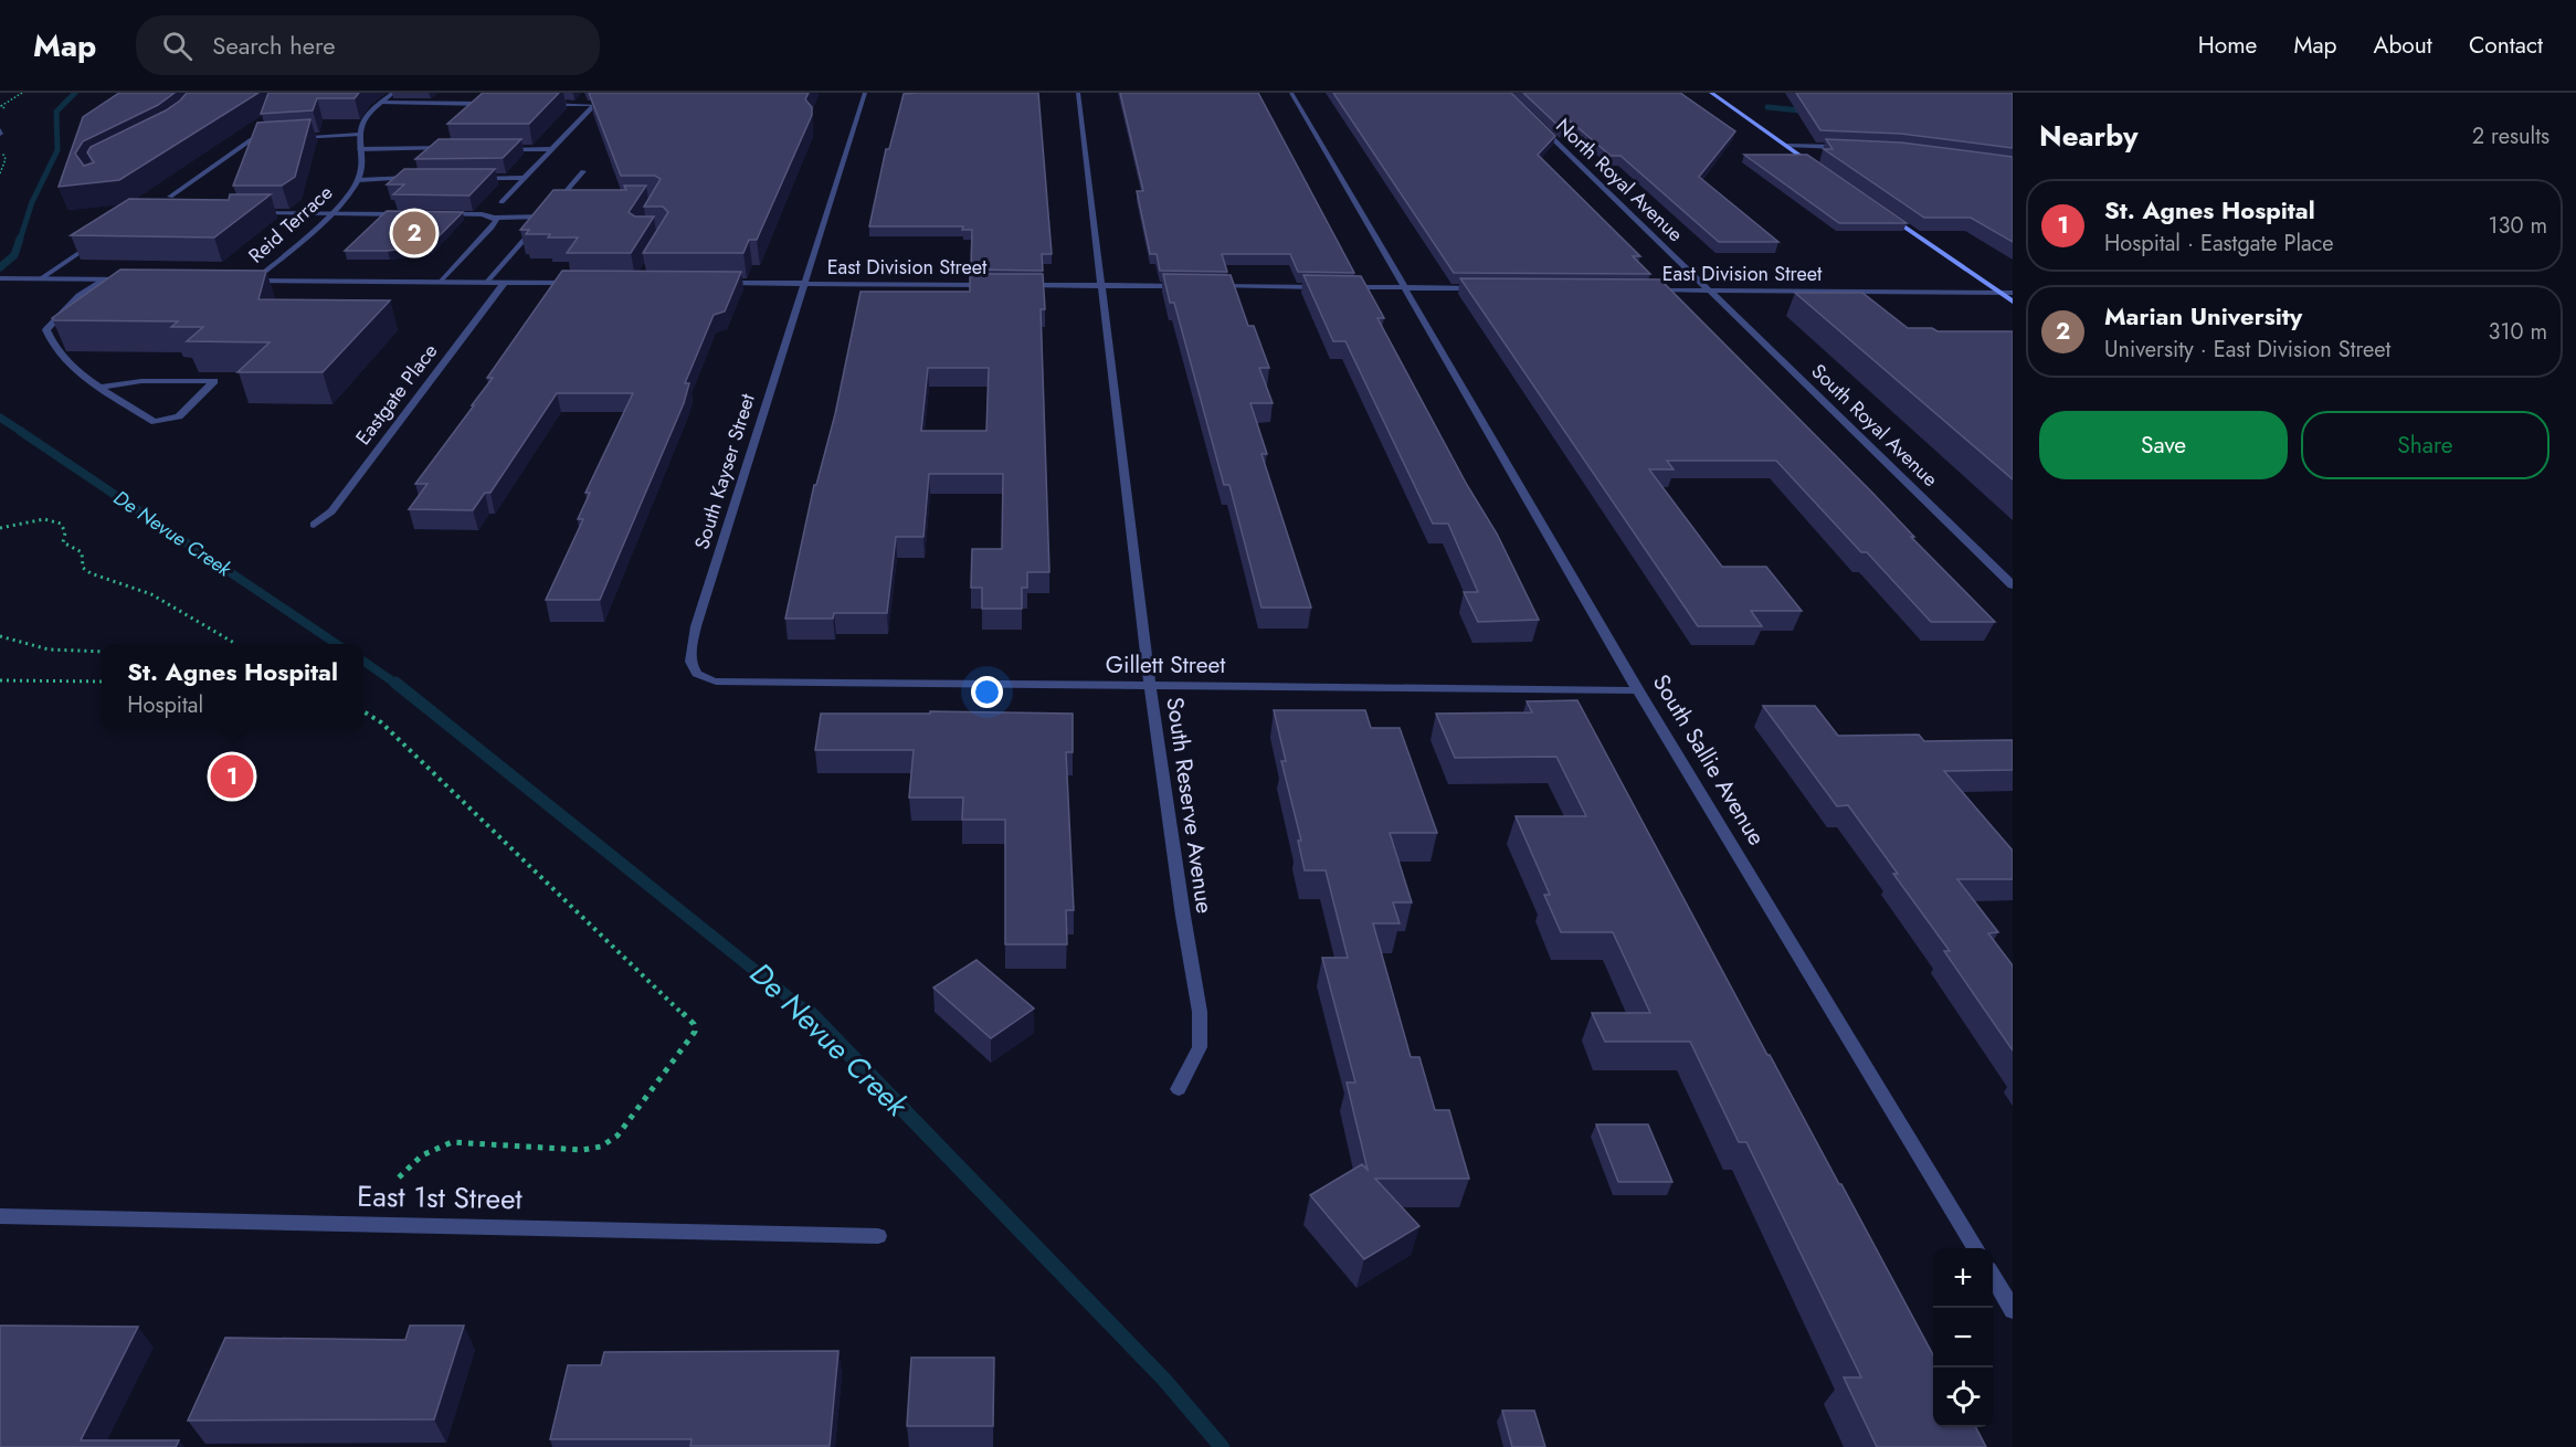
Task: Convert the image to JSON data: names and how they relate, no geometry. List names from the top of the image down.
{
  "streets": {
    "street": [
      "North Royal Avenue",
      "Reid Terrace",
      "East Division Street",
      "Eastgate Place",
      "South Royal Avenue",
      "South Kayser Street",
      "Gillett Street",
      "South Sallie Avenue",
      "South Reserve Avenue",
      "East 1st Street"
    ]
  },
  "crossings": [
    ["North Royal Avenue", "East Division Street"],
    ["North Royal Avenue", "South Royal Avenue"],
    ["East Division Street", "South Royal Avenue"],
    ["East Division Street", "South Kayser Street"],
    ["East Division Street", "South Reserve Avenue"],
    ["South Kayser Street", "Gillett Street"],
    ["Gillett Street", "South Sallie Avenue"],
    ["Gillett Street", "South Reserve Avenue"]
  ],
  "water": ["De Nevue Creek"],
  "page": {
    "header": "Map",
    "search": "Search here",
    "nav": [
      "Home",
      "Map",
      "About",
      "Contact"
    ],
    "heading": ["Nearby", "2 results"],
    "list": [
      {
        "mark": "1",
        "name": "St. Agnes Hospital",
        "note": "Hospital · Eastgate Place",
        "value": "130 m"
      },
      {
        "mark": "2",
        "name": "Marian University",
        "note": "University · East Division Street",
        "value": "310 m"
      }
    ],
    "pins": ["2", "1"],
    "buttons": ["Save", "Share"],
    "popup": ["St. Agnes Hospital", "Hospital"],
    "map_buttons": ["+", "−"]
  }
}
